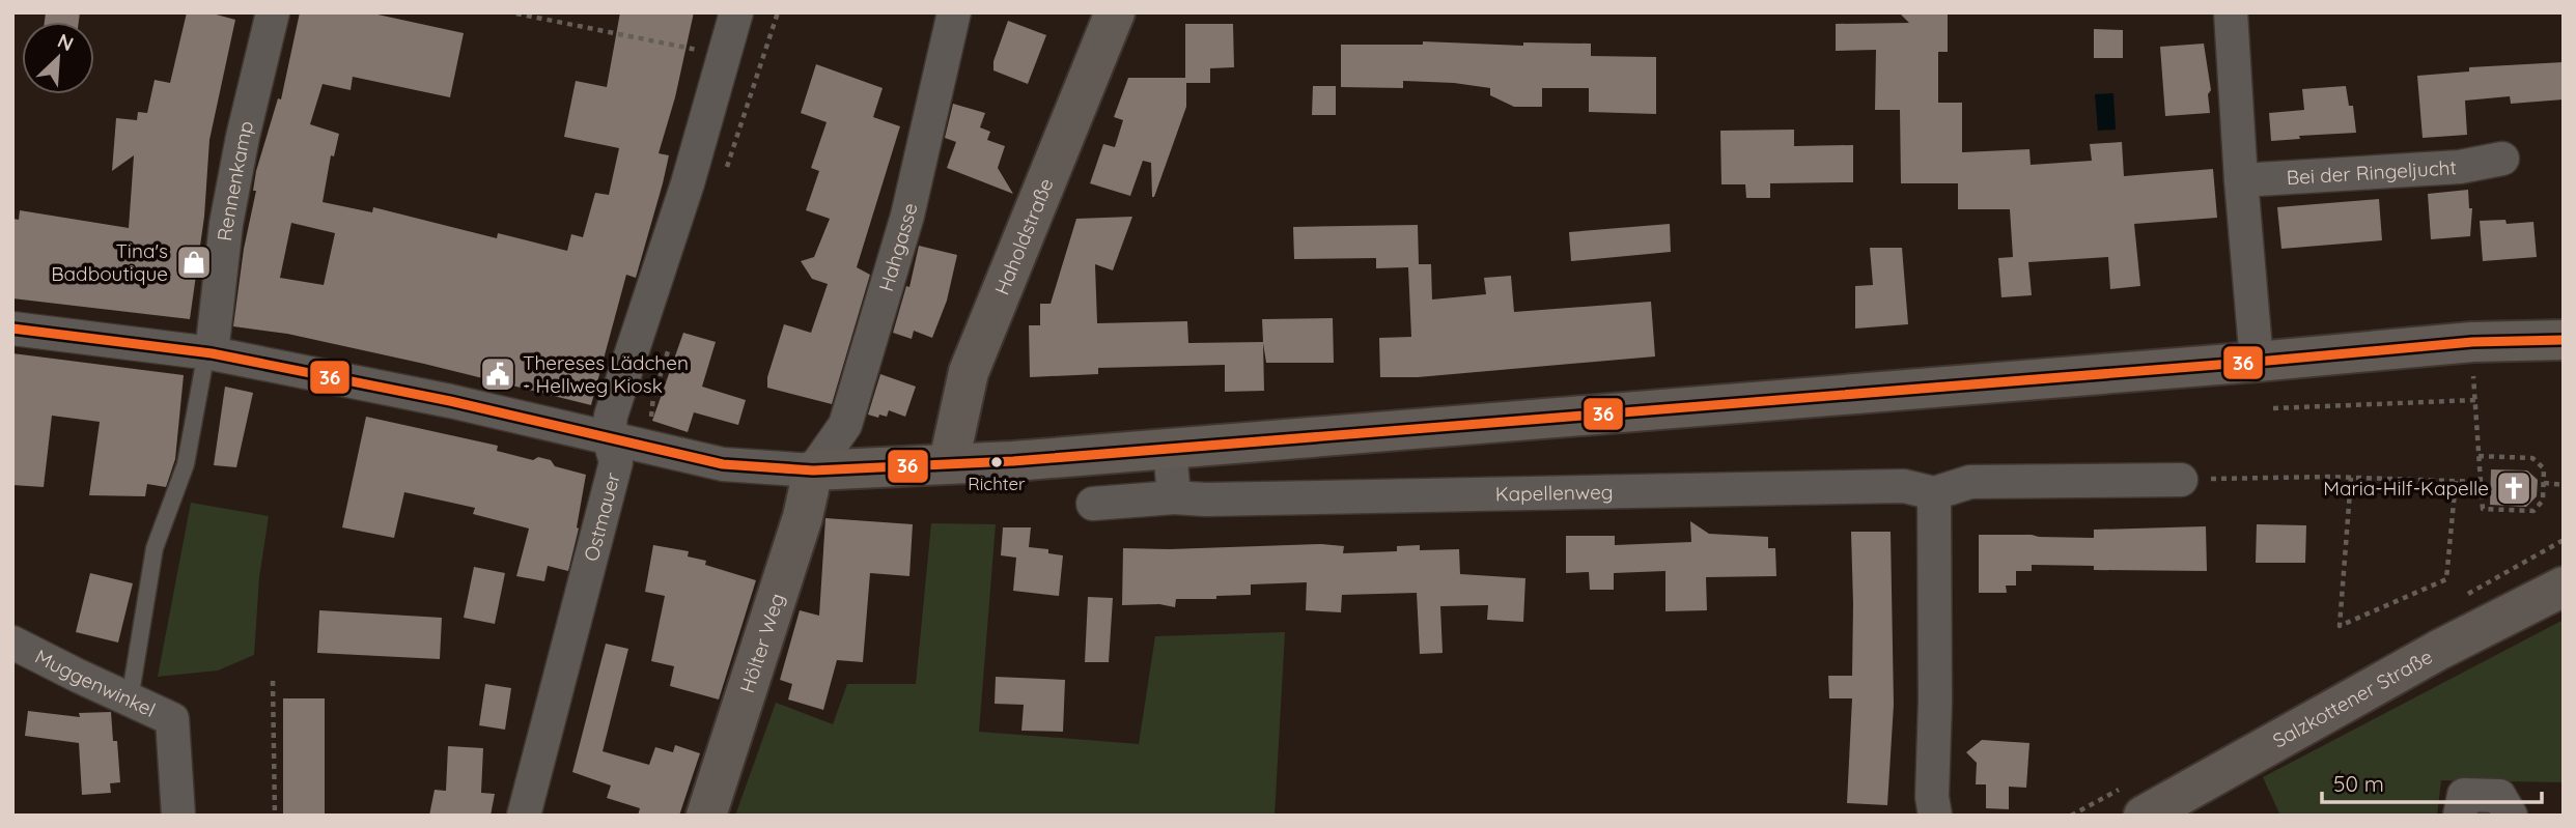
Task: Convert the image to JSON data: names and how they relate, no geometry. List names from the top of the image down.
{
  "streets": {
    "main road": ["Haholdstraße", "Hölter Weg", "Salzkottener Straße"],
    "street": [
      "Bei der Ringeljucht",
      "Rennenkamp",
      "Hahgasse",
      "Kapellenweg",
      "Ostmauer",
      "Muggenwinkel"
    ]
  },
  "crossings": [
    ["Hahgasse", "Hölter Weg"]
  ],
  "places": {
    "shop": ["Tina's Badboutique"],
    "public building": ["Thereses Lädchen - Hellweg Kiosk"],
    "other": ["Richter"],
    "church": ["Maria-Hilf-Kapelle"]
  },
  "lines": ["transit line 36"],
  "scale_bar": "50 m",
  "north": "top right"
}
